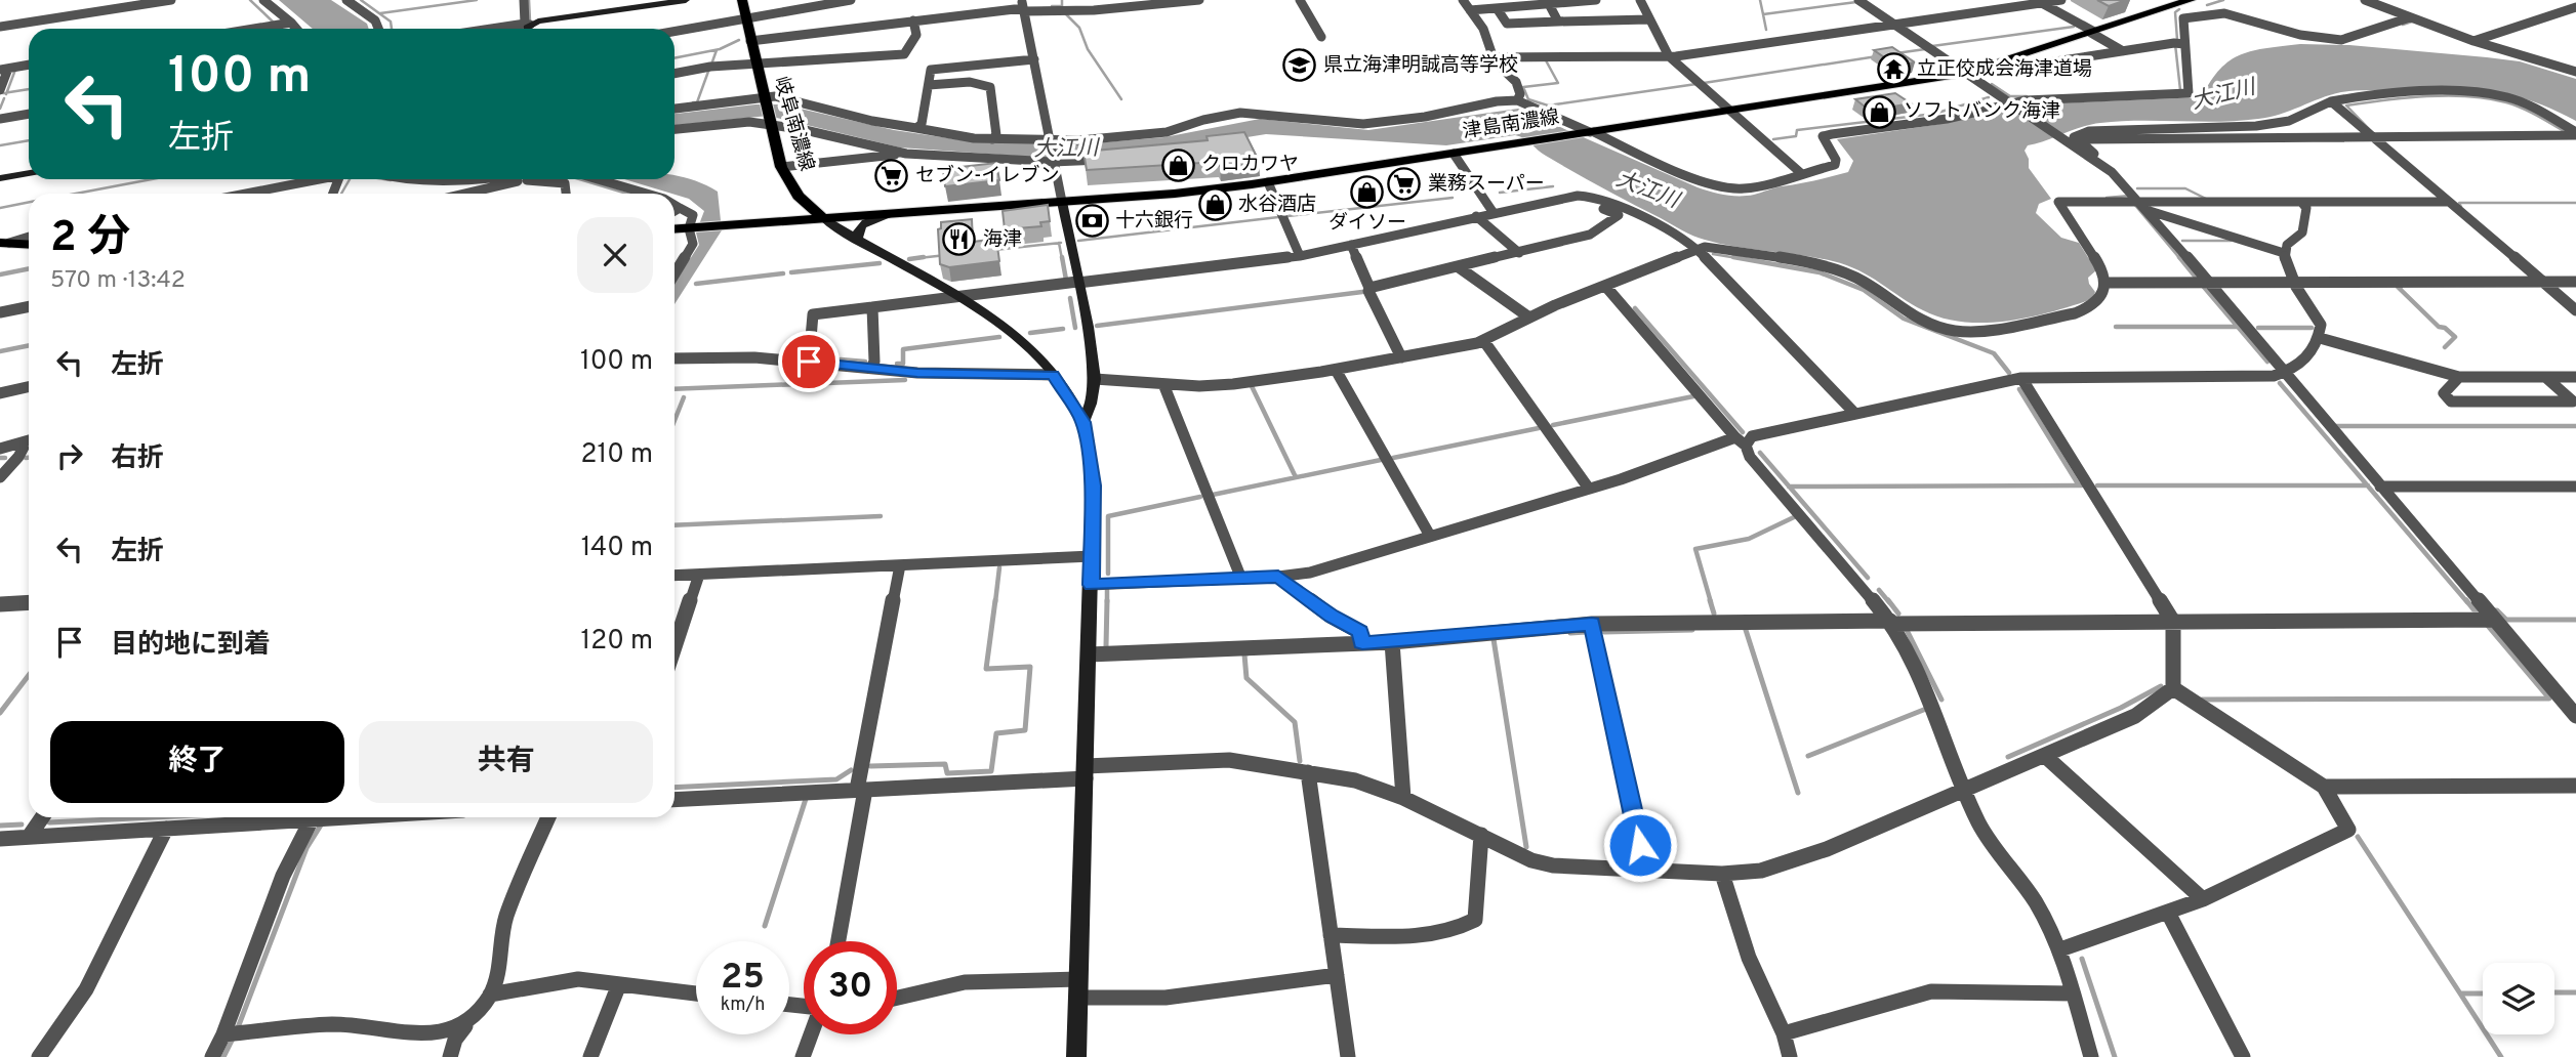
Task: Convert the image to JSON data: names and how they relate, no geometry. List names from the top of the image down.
{
  "streets": {
    "main road": ["岐阜南濃線", "津島南濃線"]
  },
  "crossings": [
    ["岐阜南濃線", "津島南濃線"]
  ],
  "water": ["大江川"],
  "places": {
    "school or university": ["県立海津明誠高等学校"],
    "temple": ["立正佼成会海津道場"],
    "shop": [
      "ソフトバンク海津",
      "クロカワヤ",
      "ダイソー",
      "水谷酒店"
    ],
    "supermarket": ["セブン-イレブン", "業務スーパー"],
    "bank": ["十六銀行"],
    "restaurant": ["海津"]
  },
  "page": {
    "turn": ["100 m", "左折"],
    "heading": ["2 分", "570 m · 13:42"],
    "list": [
      {
        "name": "左折",
        "value": "100 m"
      },
      {
        "name": "右折",
        "value": "210 m"
      },
      {
        "name": "左折",
        "value": "140 m"
      },
      {
        "name": "目的地に到着",
        "value": "120 m"
      }
    ],
    "buttons": ["終了", "共有"],
    "speed": "25 km/h",
    "limit": "30"
  }
}
